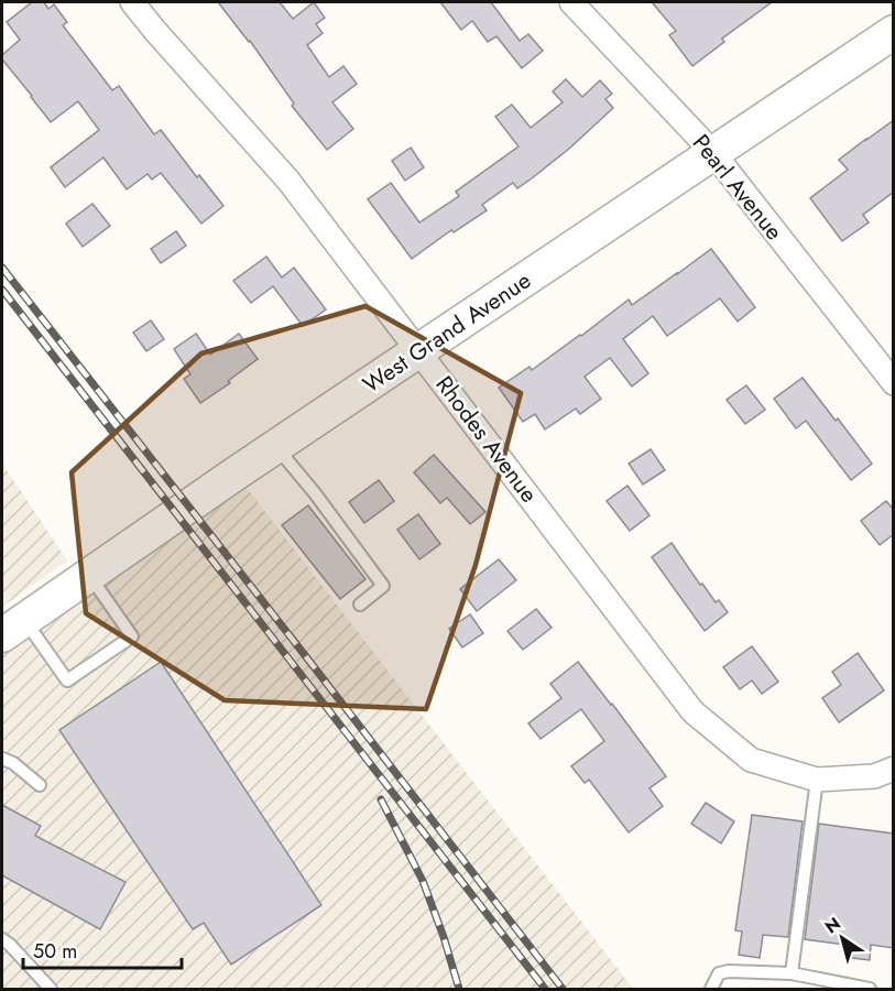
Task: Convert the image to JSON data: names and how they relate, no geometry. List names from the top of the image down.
{
  "streets": {
    "main road": ["West Grand Avenue"],
    "street": ["Pearl Avenue", "Rhodes Avenue"]
  },
  "crossings": [
    ["Pearl Avenue", "West Grand Avenue"],
    ["West Grand Avenue", "Rhodes Avenue"]
  ],
  "scale_bar": "50 m",
  "north": "top left"
}
